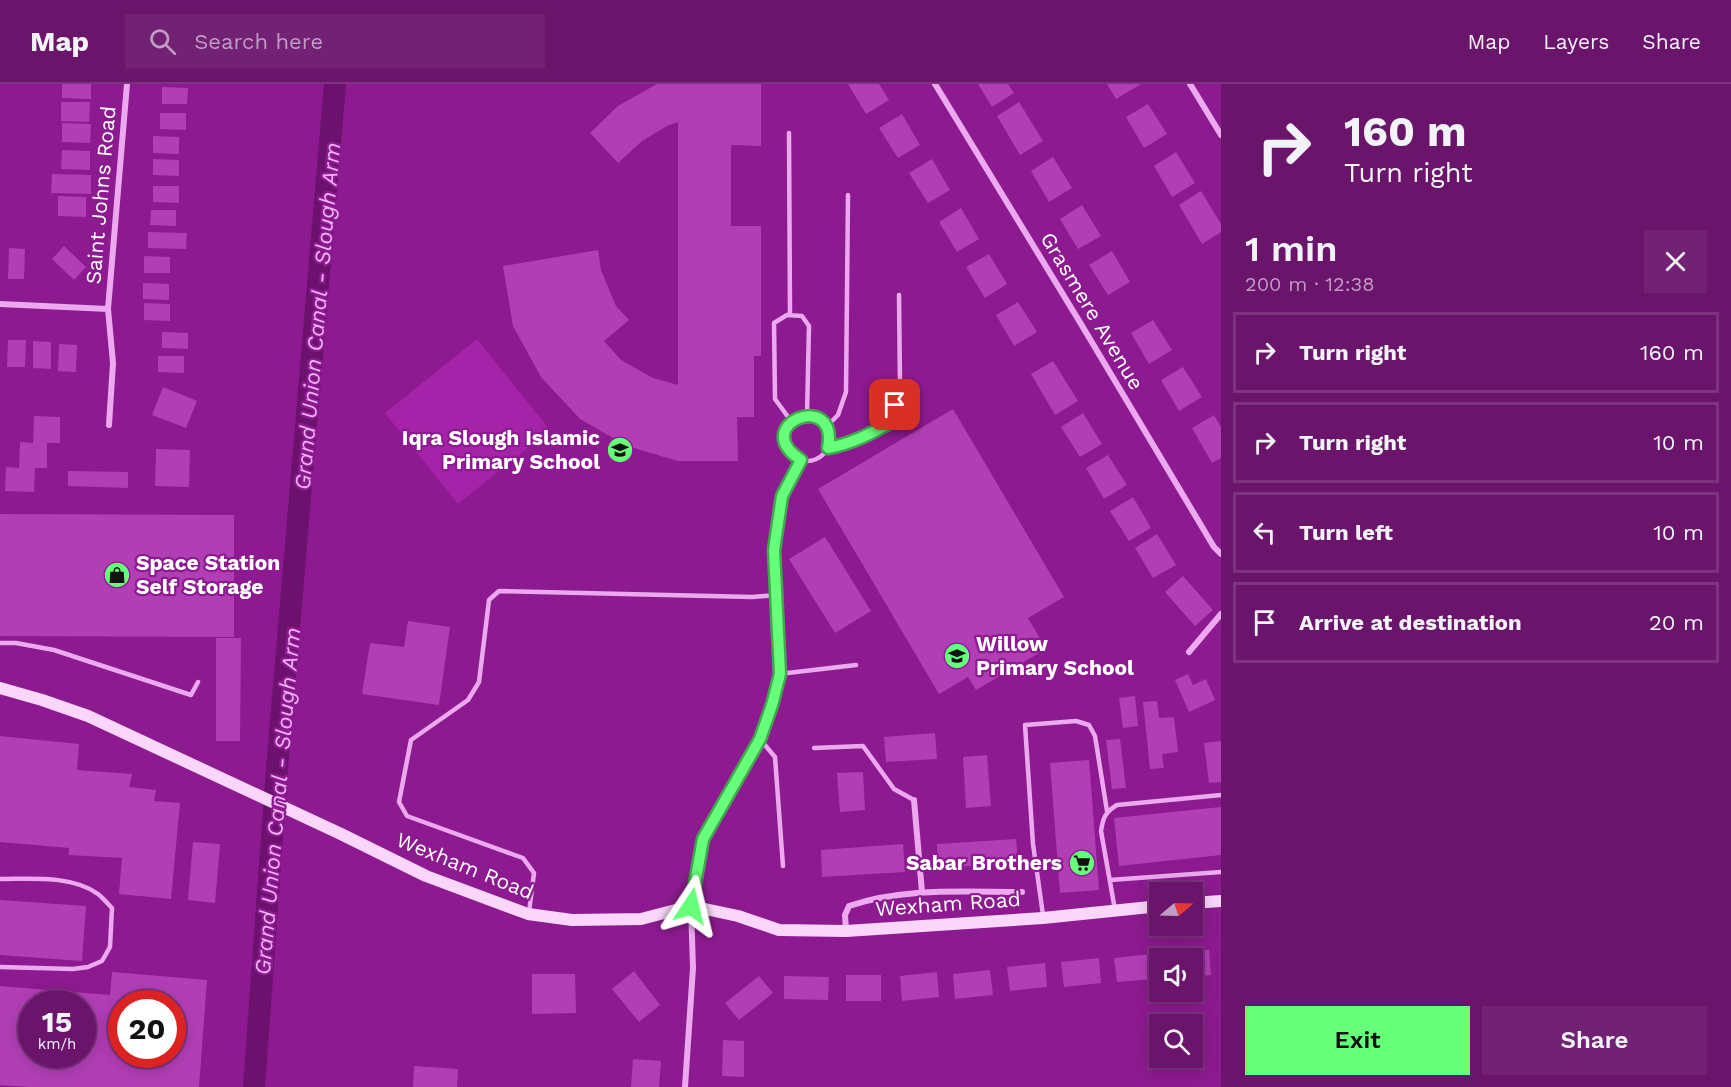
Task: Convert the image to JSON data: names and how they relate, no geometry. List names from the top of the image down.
{
  "streets": {
    "street": ["Saint Johns Road", "Grasmere Avenue", "Wexham Road"]
  },
  "water": ["Grand Union Canal - Slough Arm"],
  "places": {
    "school or university": ["Iqra Slough Islamic Primary School", "Willow Primary School"],
    "shop": ["Space Station Self Storage"],
    "supermarket": ["Sabar Brothers"]
  },
  "north": "right",
  "page": {
    "header": "Map",
    "search": "Search here",
    "nav": ["Map", "Layers", "Share"],
    "turn": ["160 m", "Turn right"],
    "heading": ["1 min", "200 m · 12:38"],
    "list": [
      {
        "name": "Turn right",
        "value": "160 m"
      },
      {
        "name": "Turn right",
        "value": "10 m"
      },
      {
        "name": "Turn left",
        "value": "10 m"
      },
      {
        "name": "Arrive at destination",
        "value": "20 m"
      }
    ],
    "speed": "15 km/h",
    "limit": "20",
    "buttons": ["Exit", "Share"]
  }
}
